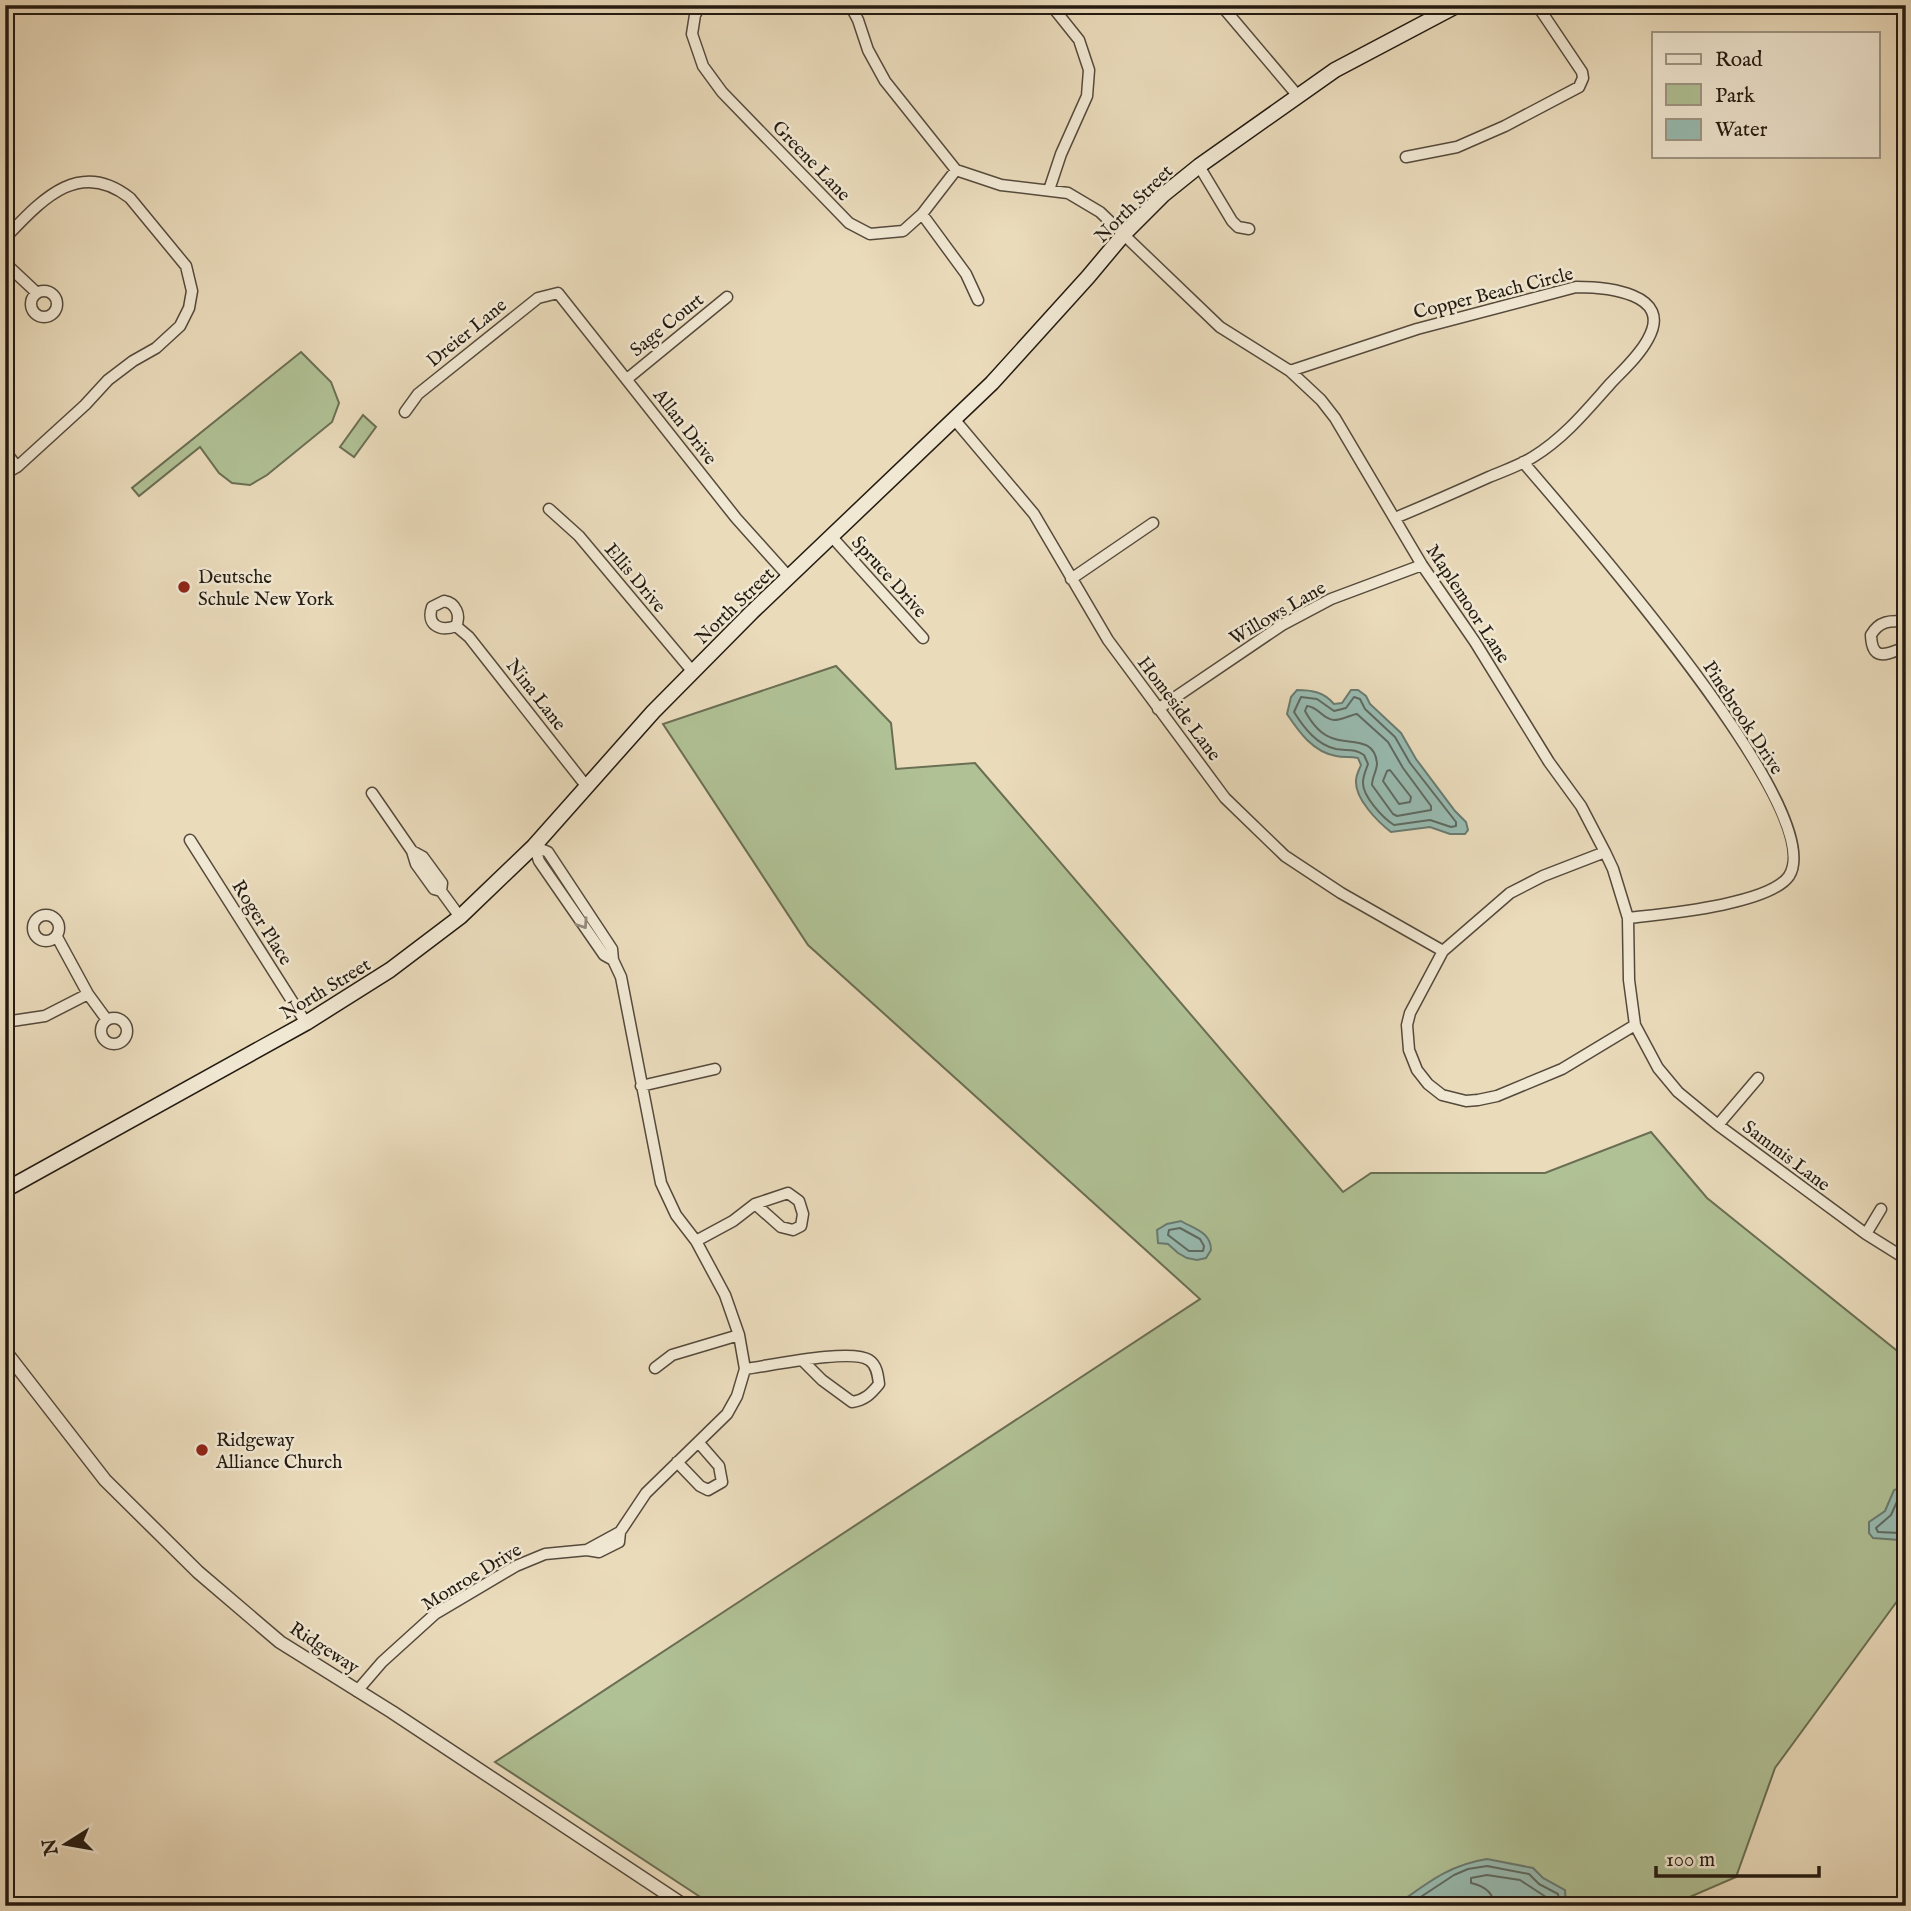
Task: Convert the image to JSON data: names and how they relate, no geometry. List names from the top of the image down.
{
  "streets": {
    "main road": ["North Street"],
    "street": [
      "Greene Lane",
      "Copper Beach Circle",
      "Sage Court",
      "Dreier Lane",
      "Allan Drive",
      "Spruce Drive",
      "Ellis Drive",
      "Maplemoor Lane",
      "Willows Lane",
      "Nina Lane",
      "Homeside Lane",
      "Pinebrook Drive",
      "Roger Place",
      "Sammis Lane",
      "Monroe Drive",
      "Ridgeway"
    ]
  },
  "crossings": [
    ["Greene Lane", "Maplemoor Lane"],
    ["North Street", "Allan Drive"],
    ["North Street", "Spruce Drive"],
    ["North Street", "Ellis Drive"],
    ["North Street", "Maplemoor Lane"],
    ["North Street", "Nina Lane"],
    ["North Street", "Homeside Lane"],
    ["North Street", "Roger Place"],
    ["Copper Beach Circle", "Maplemoor Lane"],
    ["Copper Beach Circle", "Pinebrook Drive"],
    ["Sage Court", "Allan Drive"],
    ["Dreier Lane", "Allan Drive"],
    ["Maplemoor Lane", "Willows Lane"],
    ["Maplemoor Lane", "Pinebrook Drive"],
    ["Maplemoor Lane", "Sammis Lane"],
    ["Willows Lane", "Homeside Lane"],
    ["Monroe Drive", "Ridgeway"]
  ],
  "places": ["Deutsche Schule New York", "Ridgeway Alliance Church"],
  "legend": ["Road", "Park", "Water"],
  "scale_bar": "100 m",
  "north": "left"
}
